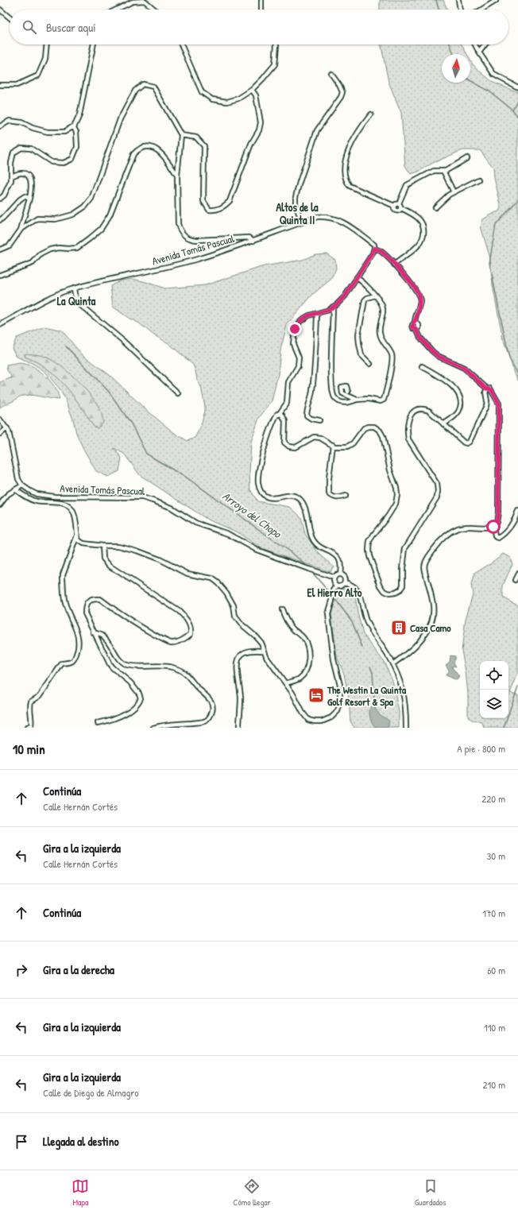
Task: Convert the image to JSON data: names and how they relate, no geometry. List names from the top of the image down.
{
  "streets": {
    "street": ["Avenida Tomás Pascual"]
  },
  "districts": ["Altos de la Quinta II", "La Quinta", "El Hierro Alto"],
  "water": ["Arroyo del Chopo"],
  "places": {
    "building": ["Casa Camo"],
    "hotel": ["The Westin La Quinta Golf Resort & Spa"]
  },
  "north": "top",
  "page": {
    "search": "Buscar aquí",
    "heading": ["10 min", "A pie · 800 m"],
    "list": [
      ["Continúa", "Calle Hernán Cortés", "220 m"],
      ["Gira a la izquierda", "Calle Hernán Cortés", "30 m"],
      ["Continúa", "170 m"],
      ["Gira a la derecha", "60 m"],
      ["Gira a la izquierda", "110 m"],
      ["Gira a la izquierda", "Calle de Diego de Almagro", "210 m"],
      "Llegada al destino"
    ],
    "nav": ["Mapa", "Cómo llegar", "Guardados"]
  }
}
